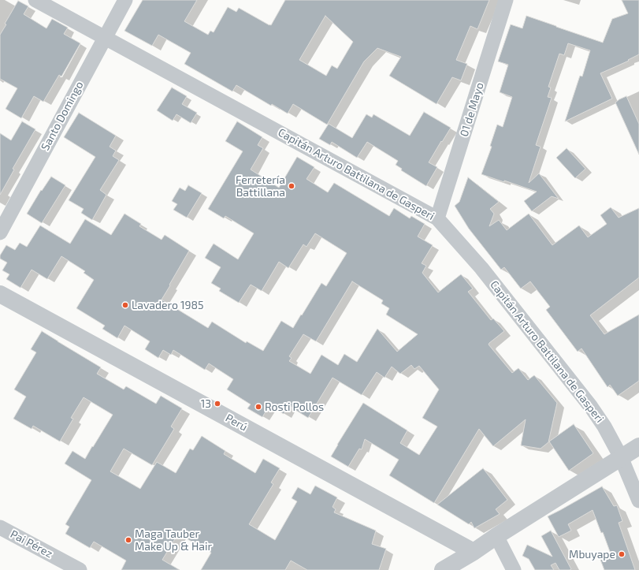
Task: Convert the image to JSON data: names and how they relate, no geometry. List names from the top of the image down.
{
  "streets": {
    "street": [
      "01 de Mayo",
      "Santo Domingo",
      "Capitán Arturo Battilana de Gasperi",
      "Perú",
      "Pai Pérez"
    ]
  },
  "crossings": [
    ["01 de Mayo", "Capitán Arturo Battilana de Gasperi"],
    ["Santo Domingo", "Capitán Arturo Battilana de Gasperi"]
  ],
  "places": [
    "Ferretería Battillana",
    "Lavadero 1985",
    "13",
    "Rosti Pollos",
    "Maga Tauber Make Up & Hair",
    "Mbuyape"
  ]
}
